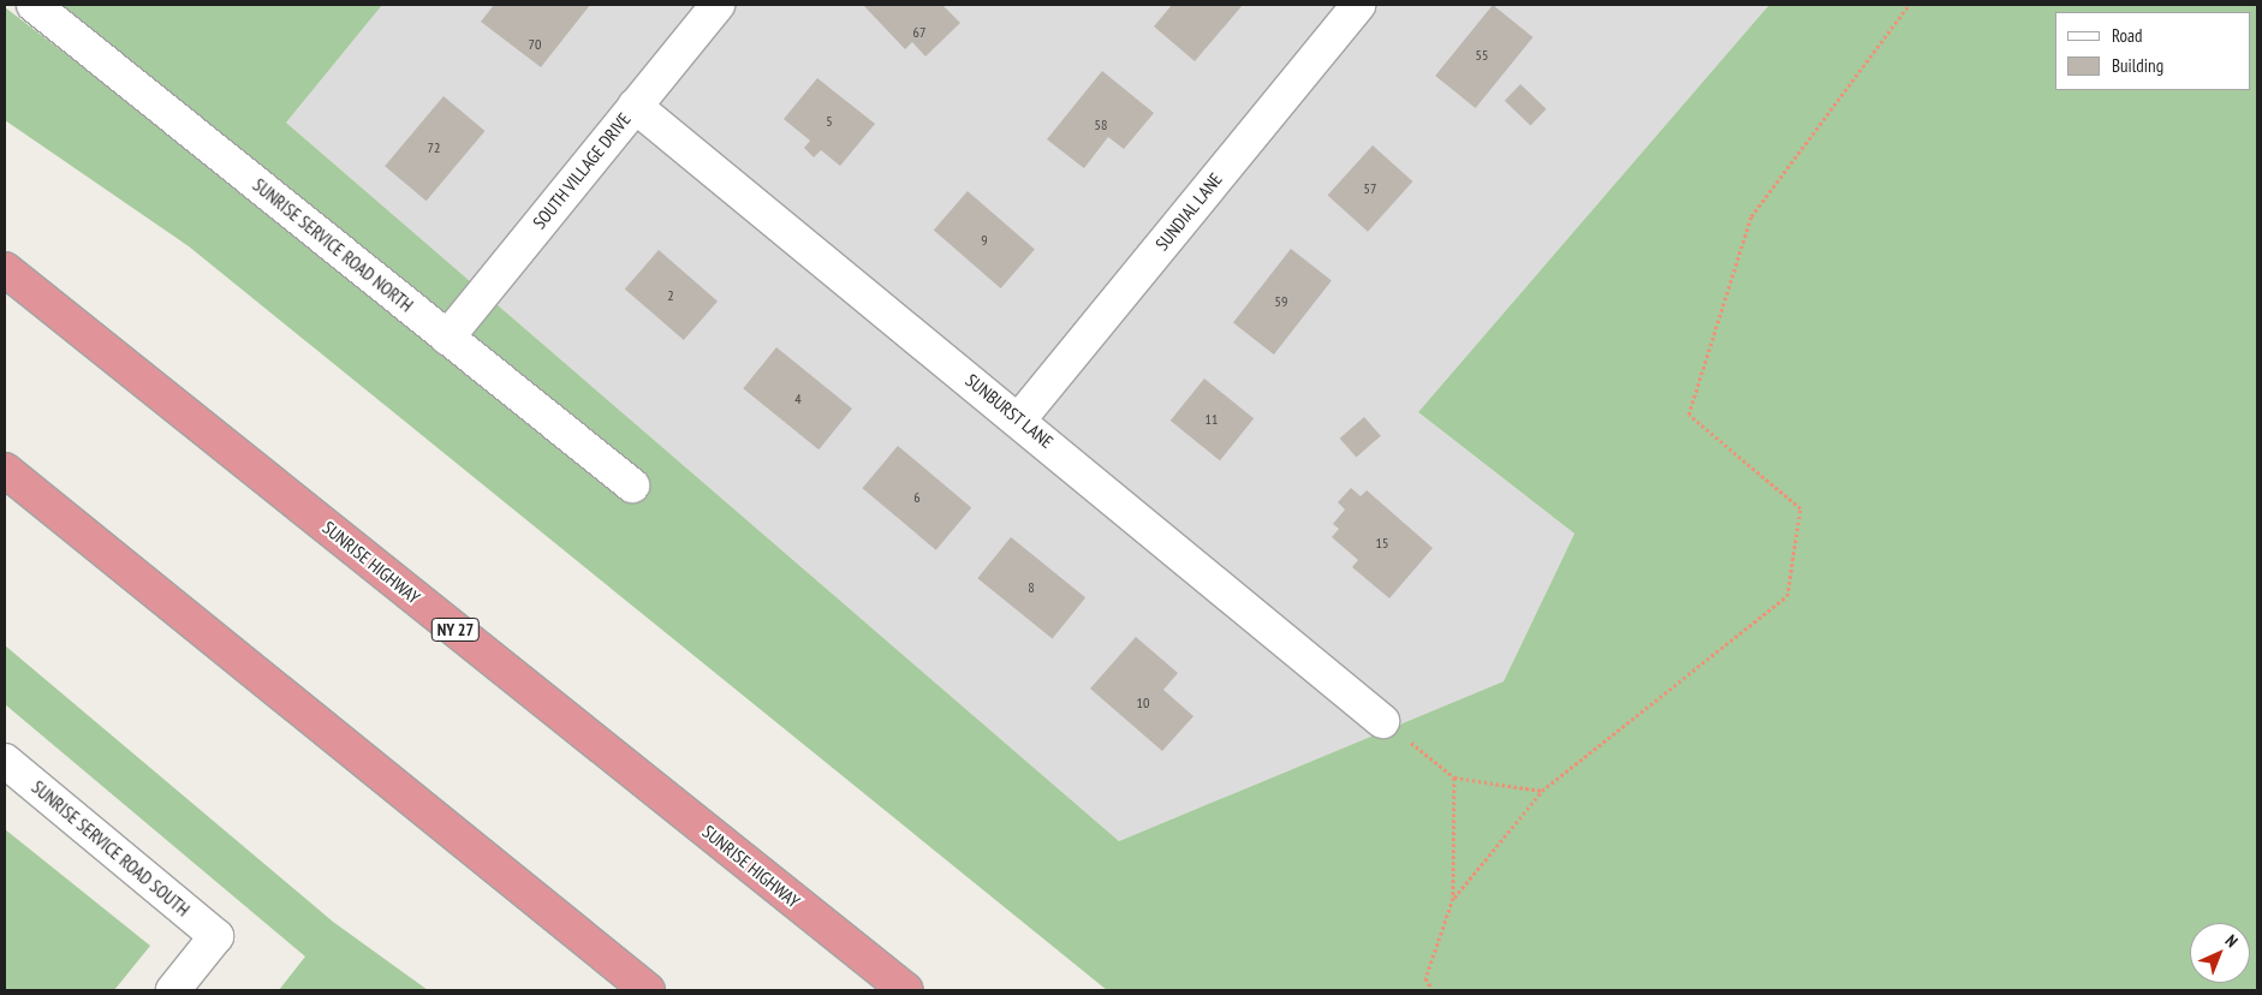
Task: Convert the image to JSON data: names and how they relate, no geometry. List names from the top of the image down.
{
  "streets": {
    "highway": ["SUNRISE HIGHWAY", "NY 27"],
    "street": [
      "SOUTH VILLAGE DRIVE",
      "SUNDIAL LANE",
      "SUNRISE SERVICE ROAD NORTH",
      "SUNBURST LANE",
      "SUNRISE SERVICE ROAD SOUTH"
    ]
  },
  "crossings": [
    ["SOUTH VILLAGE DRIVE", "SUNRISE SERVICE ROAD NORTH"],
    ["SOUTH VILLAGE DRIVE", "SUNBURST LANE"],
    ["SUNDIAL LANE", "SUNBURST LANE"]
  ],
  "house_numbers": [
    "67",
    "70",
    "55",
    "5",
    "58",
    "72",
    "57",
    "9",
    "2",
    "59",
    "4",
    "11",
    "6",
    "15",
    "8",
    "10"
  ],
  "legend": ["Road", "Building"],
  "north": "top right"
}
